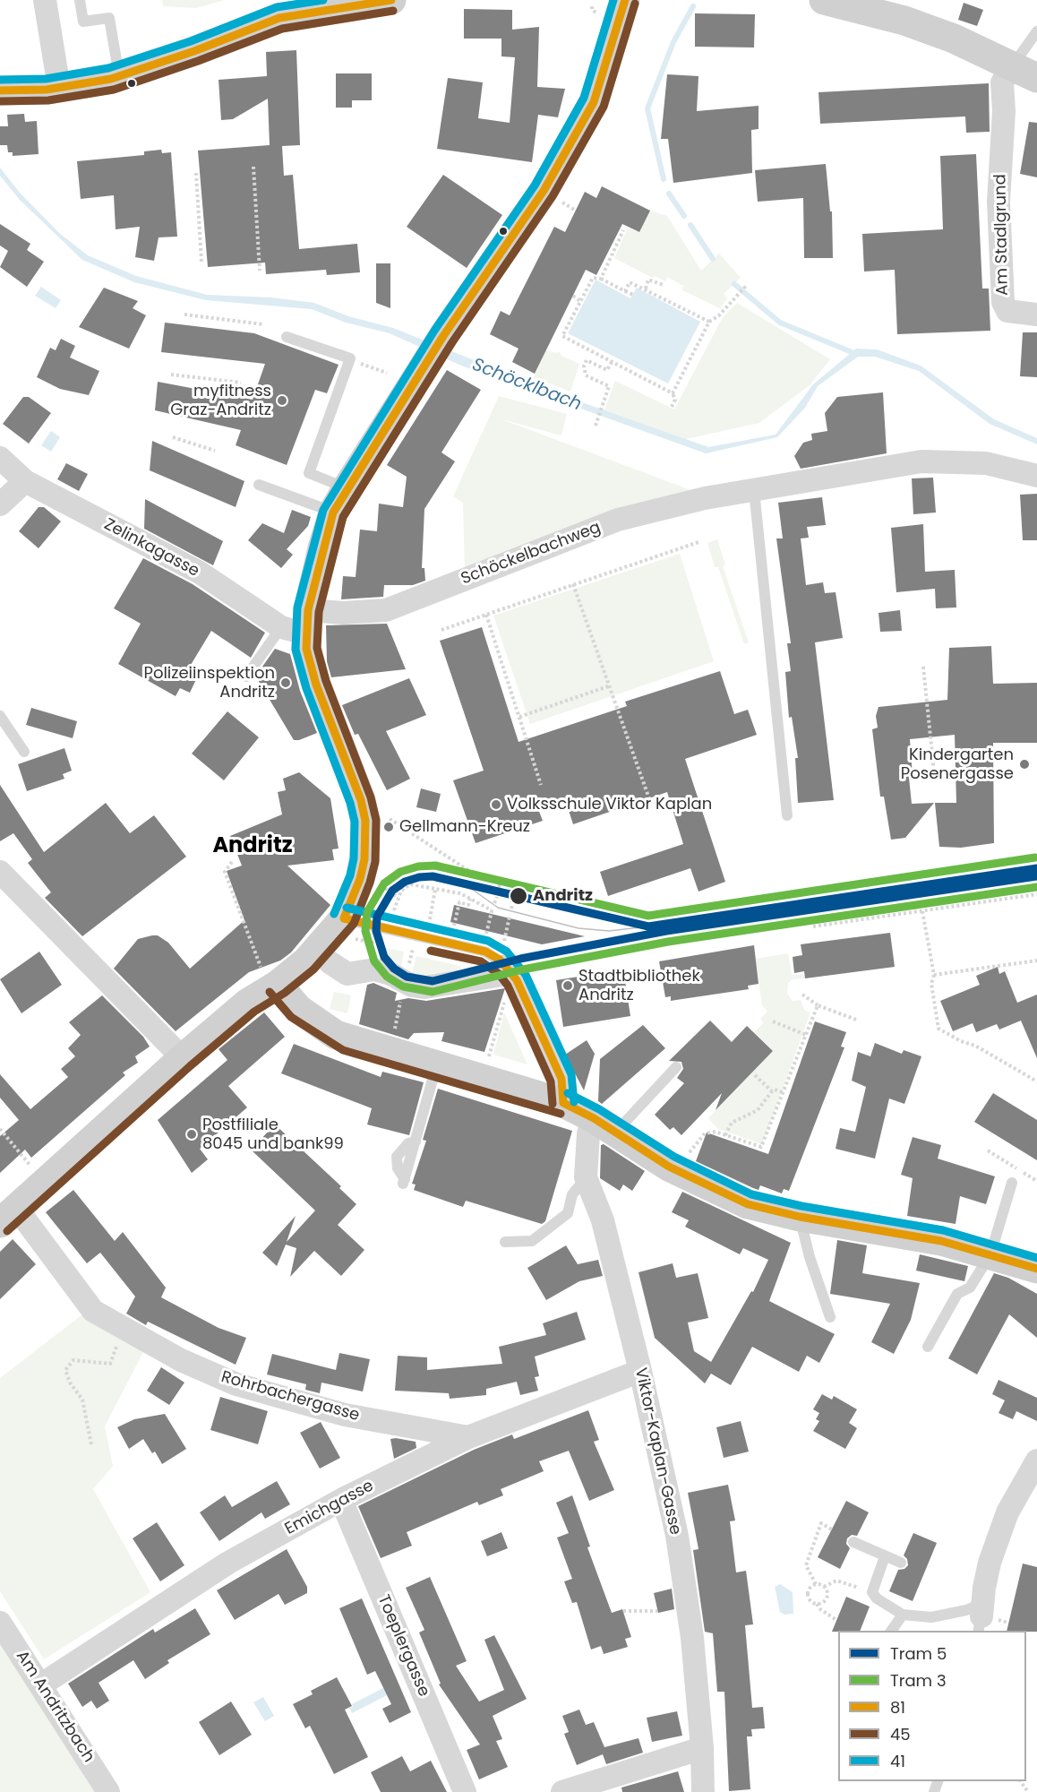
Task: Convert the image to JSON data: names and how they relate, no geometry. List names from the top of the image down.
{
  "streets": {
    "street": [
      "Am Stadlgrund",
      "Zelinkagasse",
      "Schöckelbachweg",
      "Rohrbachergasse",
      "Viktor-Kaplan-Gasse",
      "Emichgasse",
      "Toeplergasse",
      "Am Andritzbach"
    ]
  },
  "crossings": [
    ["Zelinkagasse", "Schöckelbachweg"],
    ["Rohrbachergasse", "Emichgasse"],
    ["Viktor-Kaplan-Gasse", "Emichgasse"],
    ["Emichgasse", "Toeplergasse"],
    ["Emichgasse", "Am Andritzbach"]
  ],
  "districts": ["Andritz"],
  "water": ["Schöcklbach"],
  "places": [
    "myfitness Graz-Andritz",
    "Polizeiinspektion Andritz",
    "Kindergarten Posenergasse",
    "Volksschule Viktor Kaplan",
    "Gellmann-Kreuz",
    "Andritz",
    "Stadtbibliothek Andritz",
    "Postfiliale 8045 und bank99"
  ],
  "lines": [
    "transit line 81",
    "transit line 41",
    "transit line 45",
    "tram line 3",
    "tram line 5"
  ],
  "legend": [
    "Tram 5",
    "Tram 3",
    "81",
    "45",
    "41"
  ]
}
